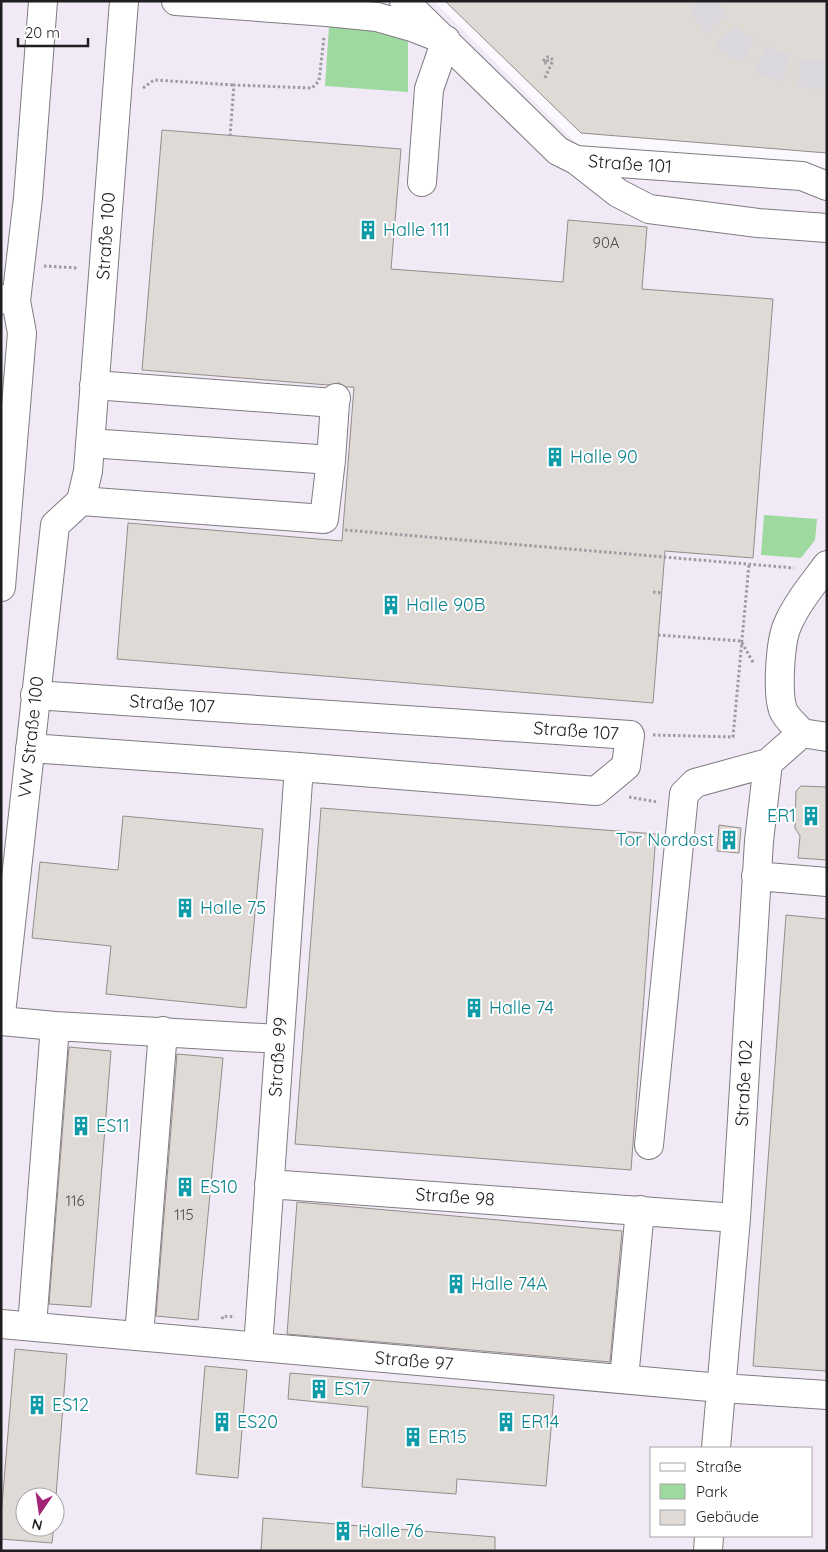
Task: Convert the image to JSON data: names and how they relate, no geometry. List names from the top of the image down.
{
  "streets": {
    "street": [
      "Straße 101",
      "Straße 100",
      "Straße 107",
      "VW Straße 100",
      "Straße 99",
      "Straße 102",
      "Straße 98",
      "Straße 97"
    ]
  },
  "crossings": [
    ["Straße 100", "VW Straße 100"],
    ["Straße 107", "VW Straße 100"],
    ["Straße 99", "Straße 98"],
    ["Straße 99", "Straße 97"],
    ["Straße 102", "Straße 98"],
    ["Straße 102", "Straße 97"]
  ],
  "places": {
    "building": [
      "Halle 111",
      "Halle 90",
      "Halle 90B",
      "ER1",
      "Tor Nordost",
      "Halle 75",
      "Halle 74",
      "ES11",
      "ES10",
      "Halle 74A",
      "ES17",
      "ES12",
      "ES20",
      "ER14",
      "ER15",
      "Halle 76"
    ]
  },
  "house_numbers": ["90A", "116", "115"],
  "legend": ["Straße", "Park", "Gebäude"],
  "scale_bar": "20 m",
  "north": "bottom"
}
